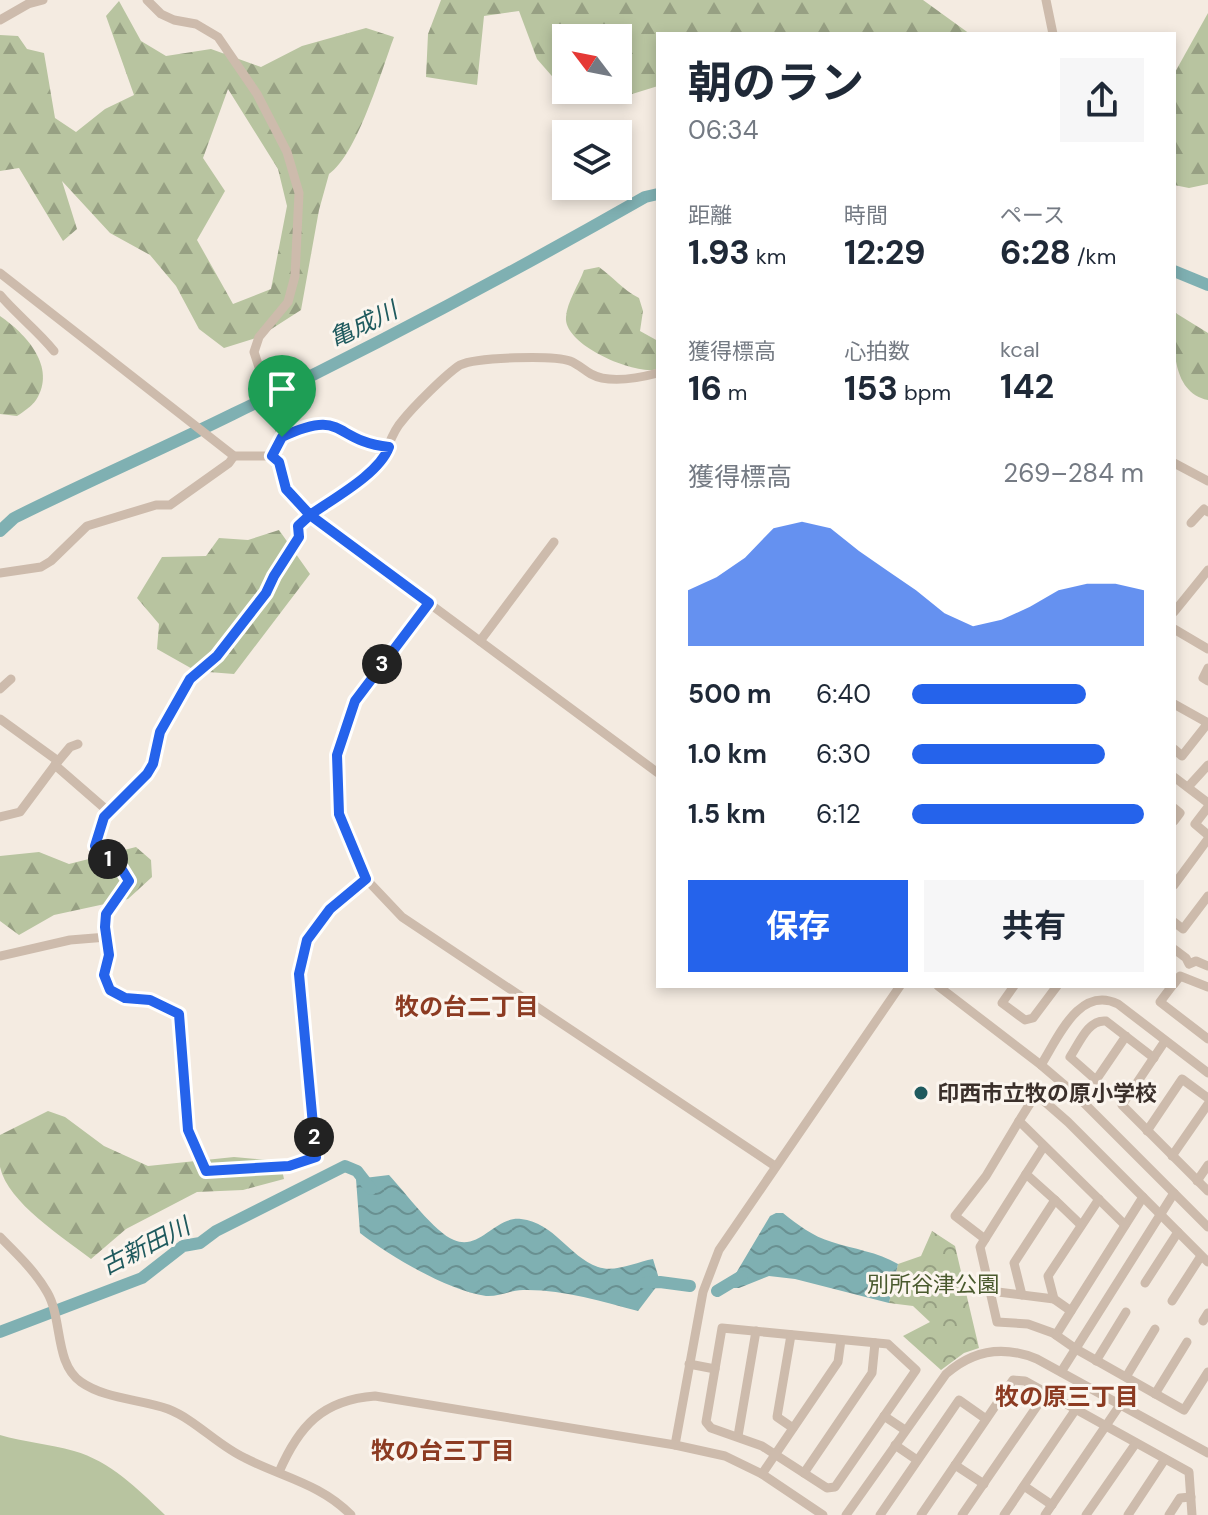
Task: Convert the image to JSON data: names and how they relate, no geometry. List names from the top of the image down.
{
  "districts": ["牧の台二丁目", "牧の原三丁目", "牧の台三丁目"],
  "water": ["亀成川", "古新田川"],
  "parks": ["別所谷津公園"],
  "places": ["印西市立牧の原小学校"],
  "north": "top left",
  "page": {
    "heading": ["朝のラン", "06:34"],
    "stats": [
      ["距離", "1.93 km"],
      ["時間", "12:29"],
      ["ペース", "6:28 /km"],
      ["獲得標高", "16 m"],
      ["心拍数", "153 bpm"],
      ["kcal", "142"]
    ],
    "chart": ["獲得標高", "269–284 m"],
    "pins": ["3", "1", "2"],
    "list": [
      {
        "name": "500 m",
        "note": "6:40"
      },
      {
        "name": "1.0 km",
        "note": "6:30"
      },
      {
        "name": "1.5 km",
        "note": "6:12"
      }
    ],
    "buttons": ["保存", "共有"]
  }
}
